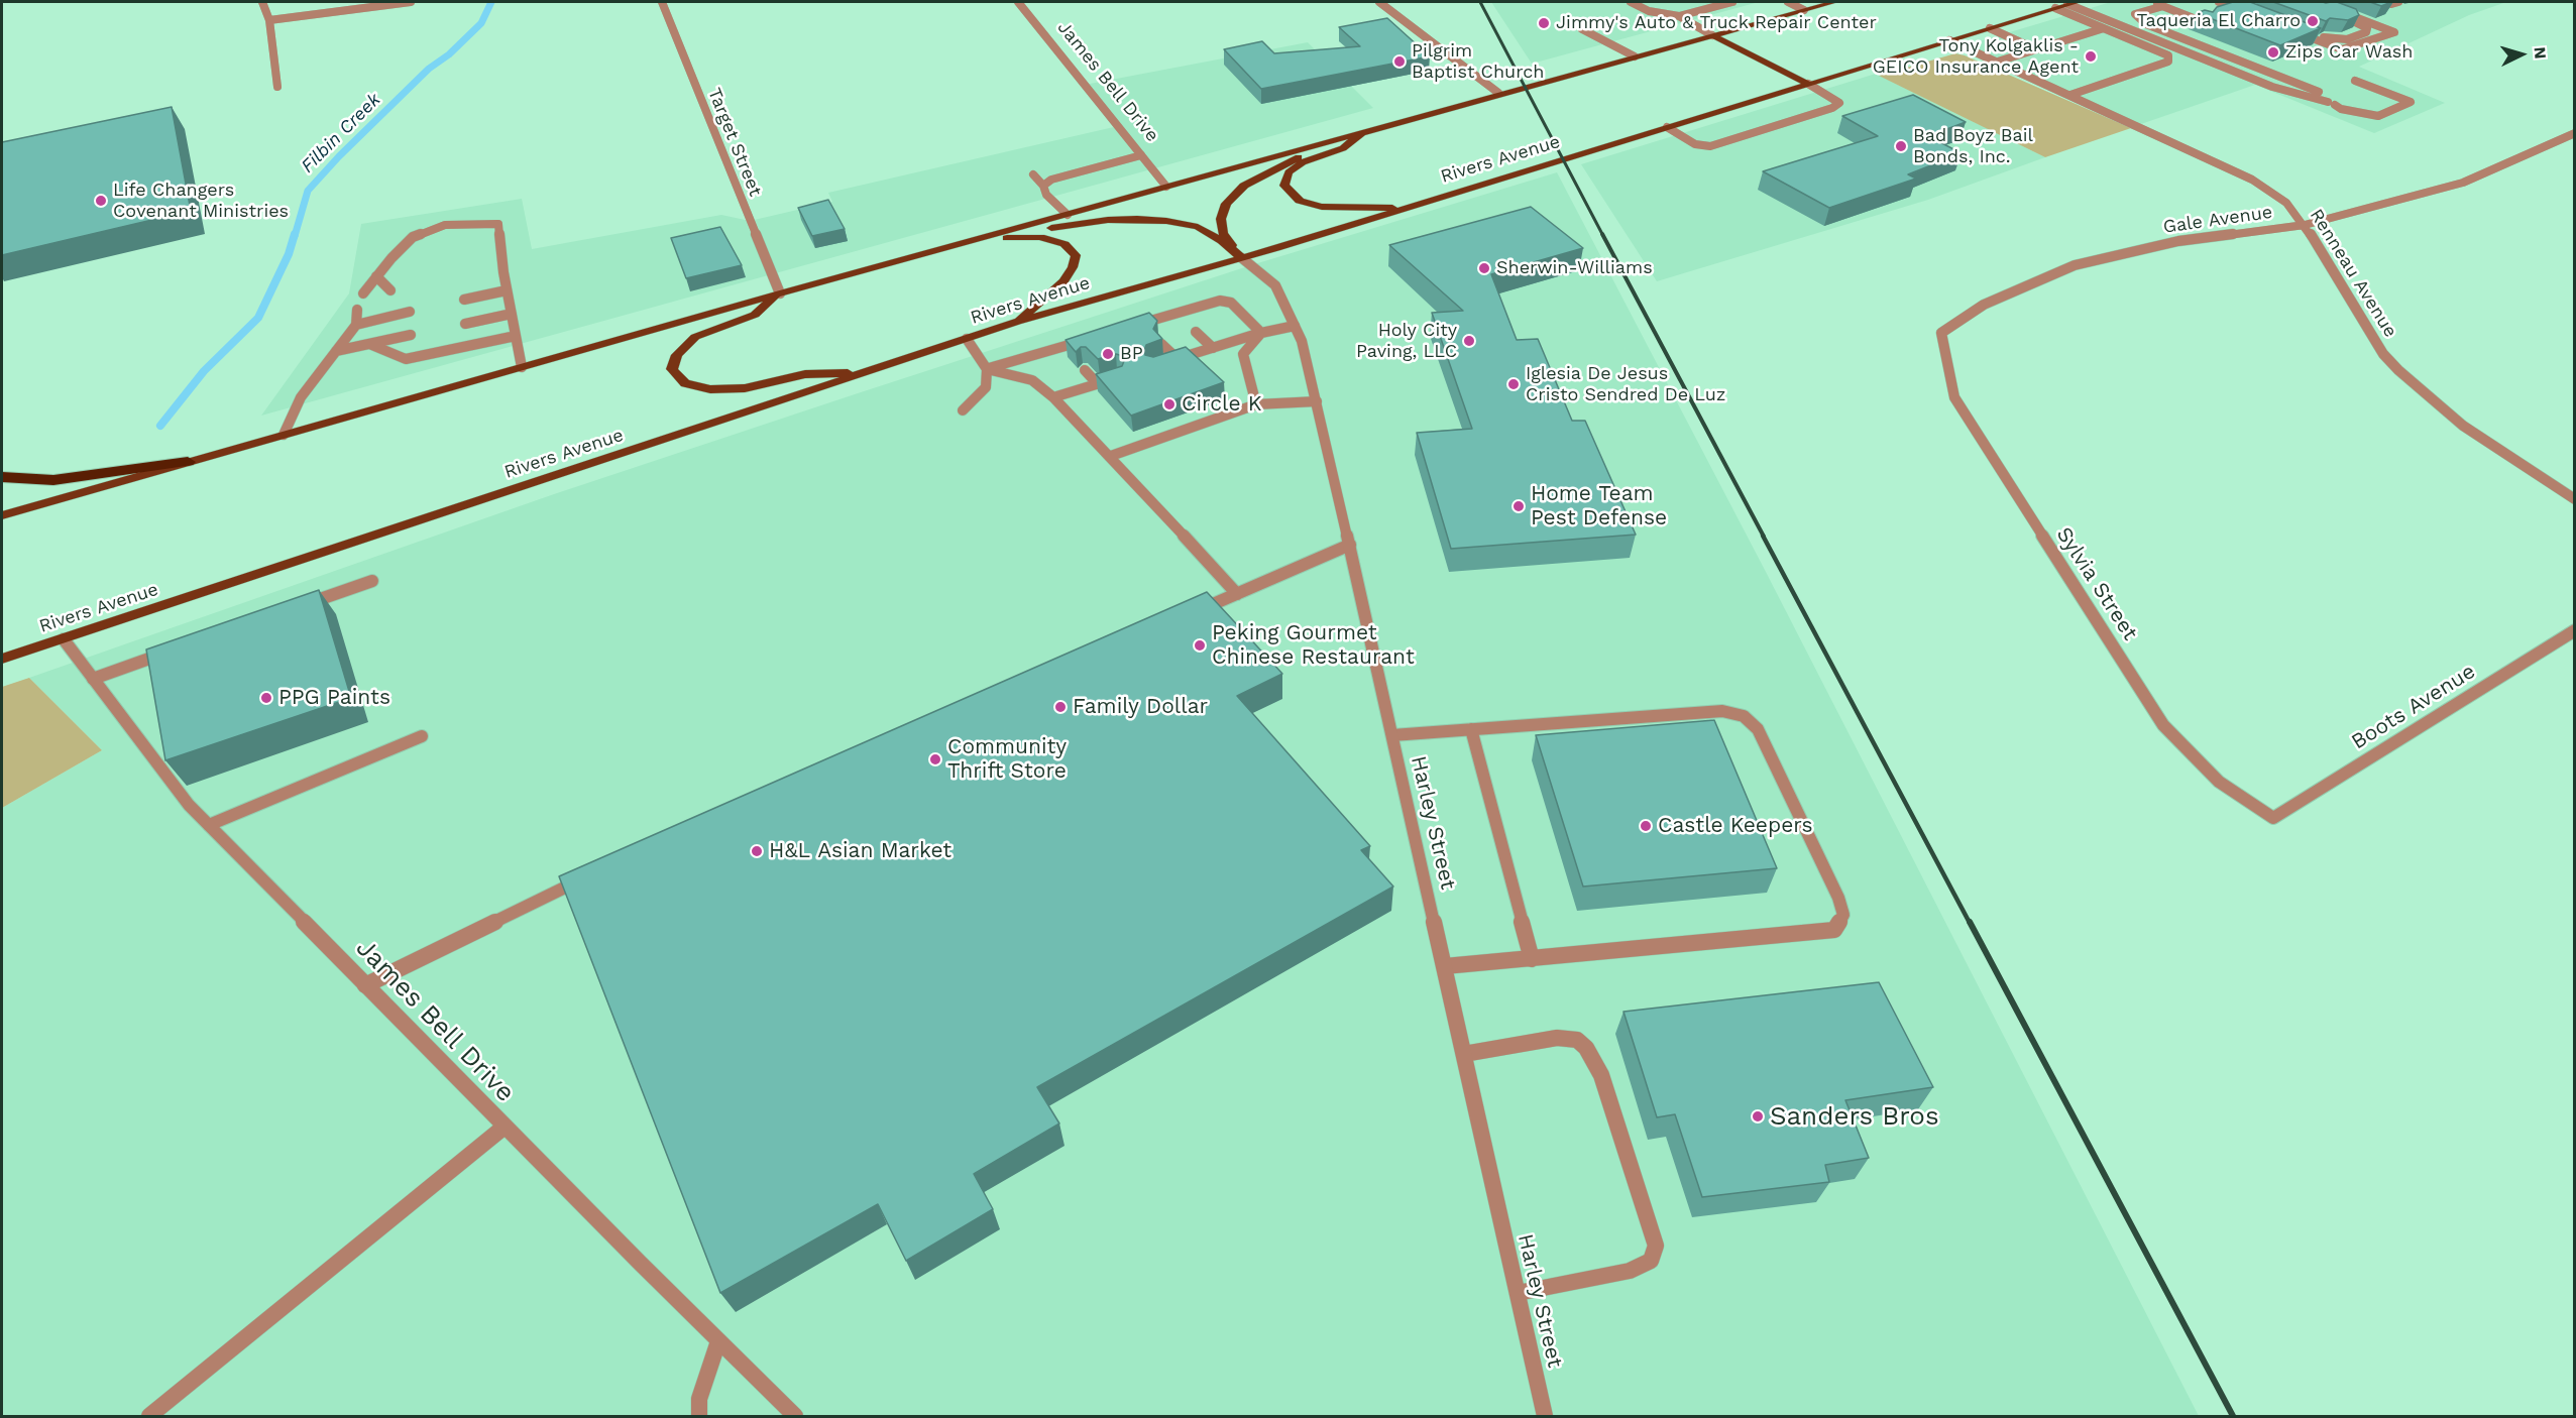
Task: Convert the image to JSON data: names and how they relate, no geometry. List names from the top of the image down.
{
  "streets": {
    "main road": ["Rivers Avenue"],
    "street": [
      "James Bell Drive",
      "Target Street",
      "Gale Avenue",
      "Renneau Avenue",
      "Sylvia Street",
      "Boots Avenue",
      "Harley Street"
    ]
  },
  "crossings": [
    ["James Bell Drive", "Rivers Avenue"],
    ["Rivers Avenue", "Renneau Avenue"],
    ["Rivers Avenue", "Harley Street"],
    ["Gale Avenue", "Renneau Avenue"],
    ["Gale Avenue", "Sylvia Street"],
    ["Sylvia Street", "Boots Avenue"]
  ],
  "water": ["Filbin Creek"],
  "places": [
    "Taqueria El Charro",
    "Jimmy's Auto & Truck Repair Center",
    "Zips Car Wash",
    "Tony Kolgaklis - GEICO Insurance Agent",
    "Pilgrim Baptist Church",
    "Bad Boyz Bail Bonds, Inc.",
    "Life Changers Covenant Ministries",
    "Sherwin-Williams",
    "Holy City Paving, LLC",
    "BP",
    "Iglesia De Jesus Cristo Sendred De Luz",
    "Circle K",
    "Home Team Pest Defense",
    "Peking Gourmet Chinese Restaurant",
    "PPG Paints",
    "Family Dollar",
    "Community Thrift Store",
    "Castle Keepers",
    "H&L Asian Market",
    "Sanders Bros"
  ],
  "north": "right"
}
